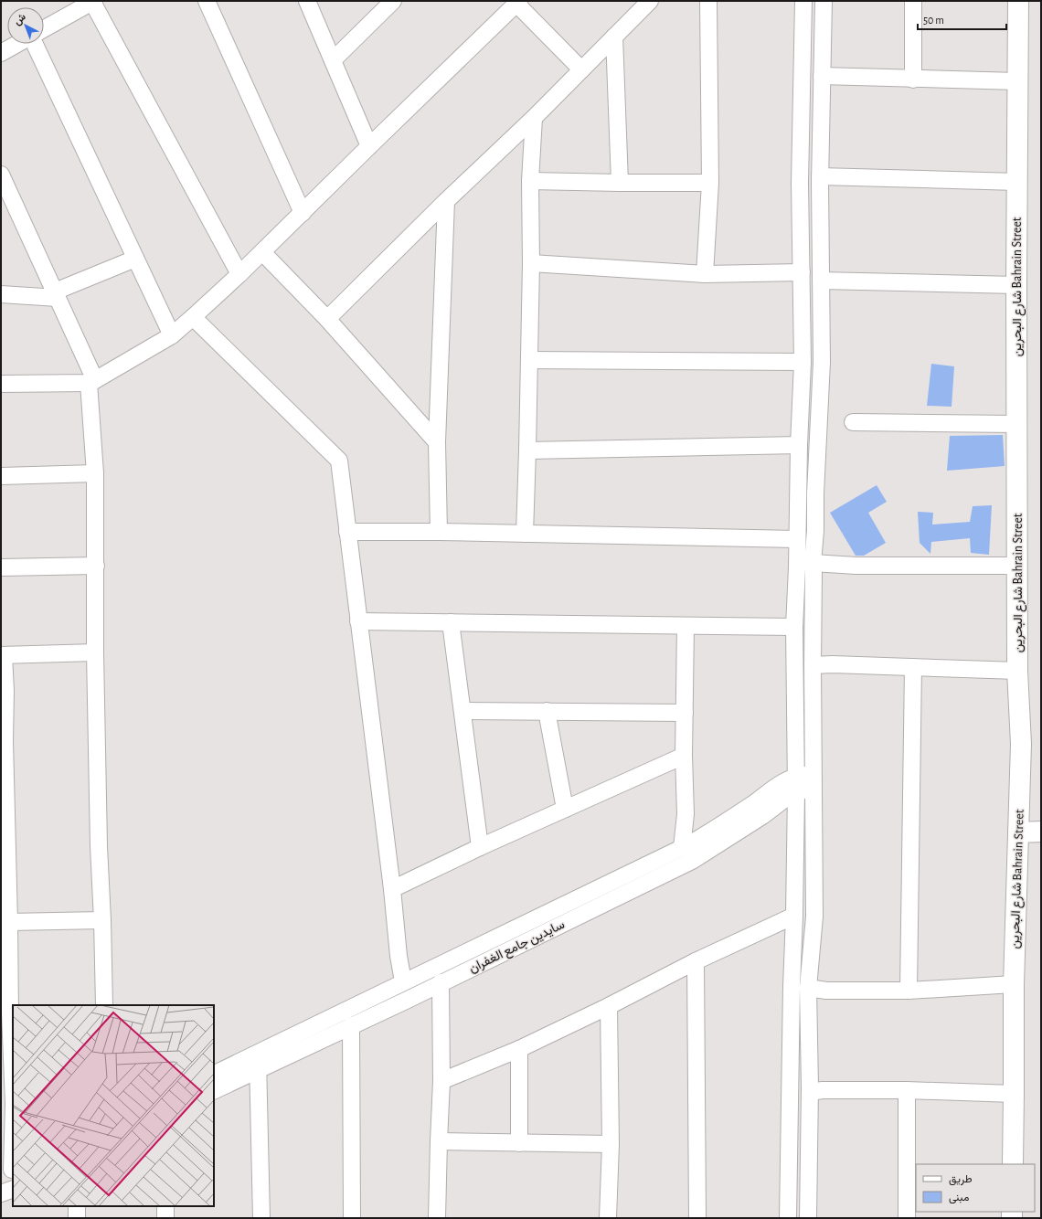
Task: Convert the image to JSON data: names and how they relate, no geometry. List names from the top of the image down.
{
  "streets": {
    "main road": ["شارع البحرين Bahrain Street"],
    "street": ["سايدين جامع الغفران"]
  },
  "legend": ["طريق", "مبنى"],
  "scale_bar": "50 m",
  "north": "top left"
}
